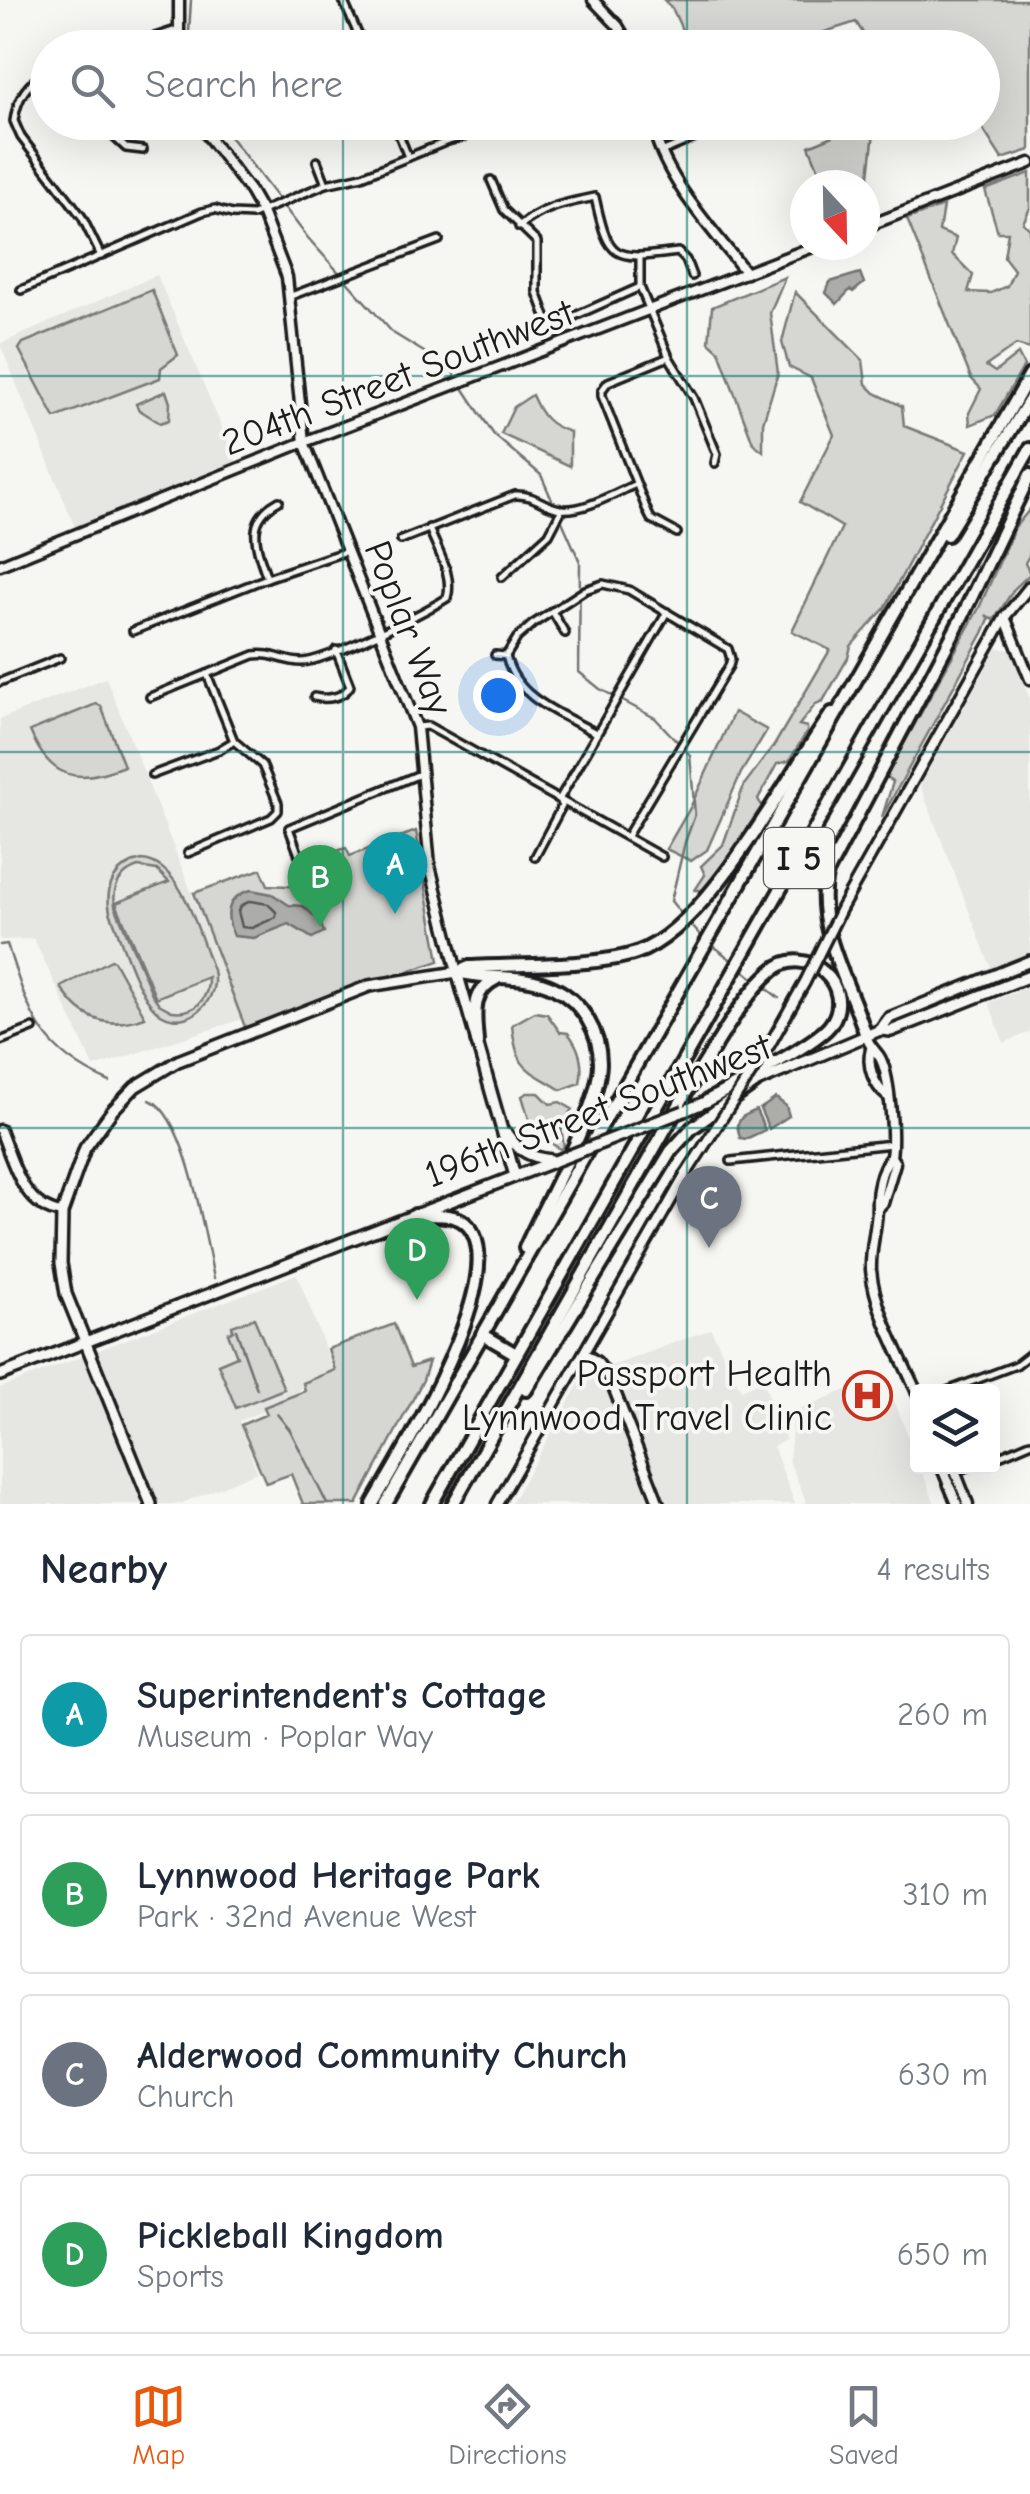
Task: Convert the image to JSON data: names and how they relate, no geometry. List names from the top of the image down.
{
  "streets": {
    "highway": ["I 5"],
    "main road": ["204th Street Southwest", "Poplar Way", "196th Street Southwest"]
  },
  "crossings": [
    ["204th Street Southwest", "Poplar Way"],
    ["Poplar Way", "196th Street Southwest"]
  ],
  "places": {
    "hospital": ["Passport Health Lynnwood Travel Clinic"]
  },
  "north": "bottom",
  "page": {
    "search": "Search here",
    "pins": [
      "A",
      "B",
      "C",
      "D"
    ],
    "heading": ["Nearby", "4 results"],
    "list": [
      {
        "mark": "A",
        "name": "Superintendent's Cottage",
        "note": "Museum · Poplar Way",
        "value": "260 m"
      },
      {
        "mark": "B",
        "name": "Lynnwood Heritage Park",
        "note": "Park · 32nd Avenue West",
        "value": "310 m"
      },
      {
        "mark": "C",
        "name": "Alderwood Community Church",
        "note": "Church",
        "value": "630 m"
      },
      {
        "mark": "D",
        "name": "Pickleball Kingdom",
        "note": "Sports",
        "value": "650 m"
      }
    ],
    "nav": ["Map", "Directions", "Saved"]
  }
}
